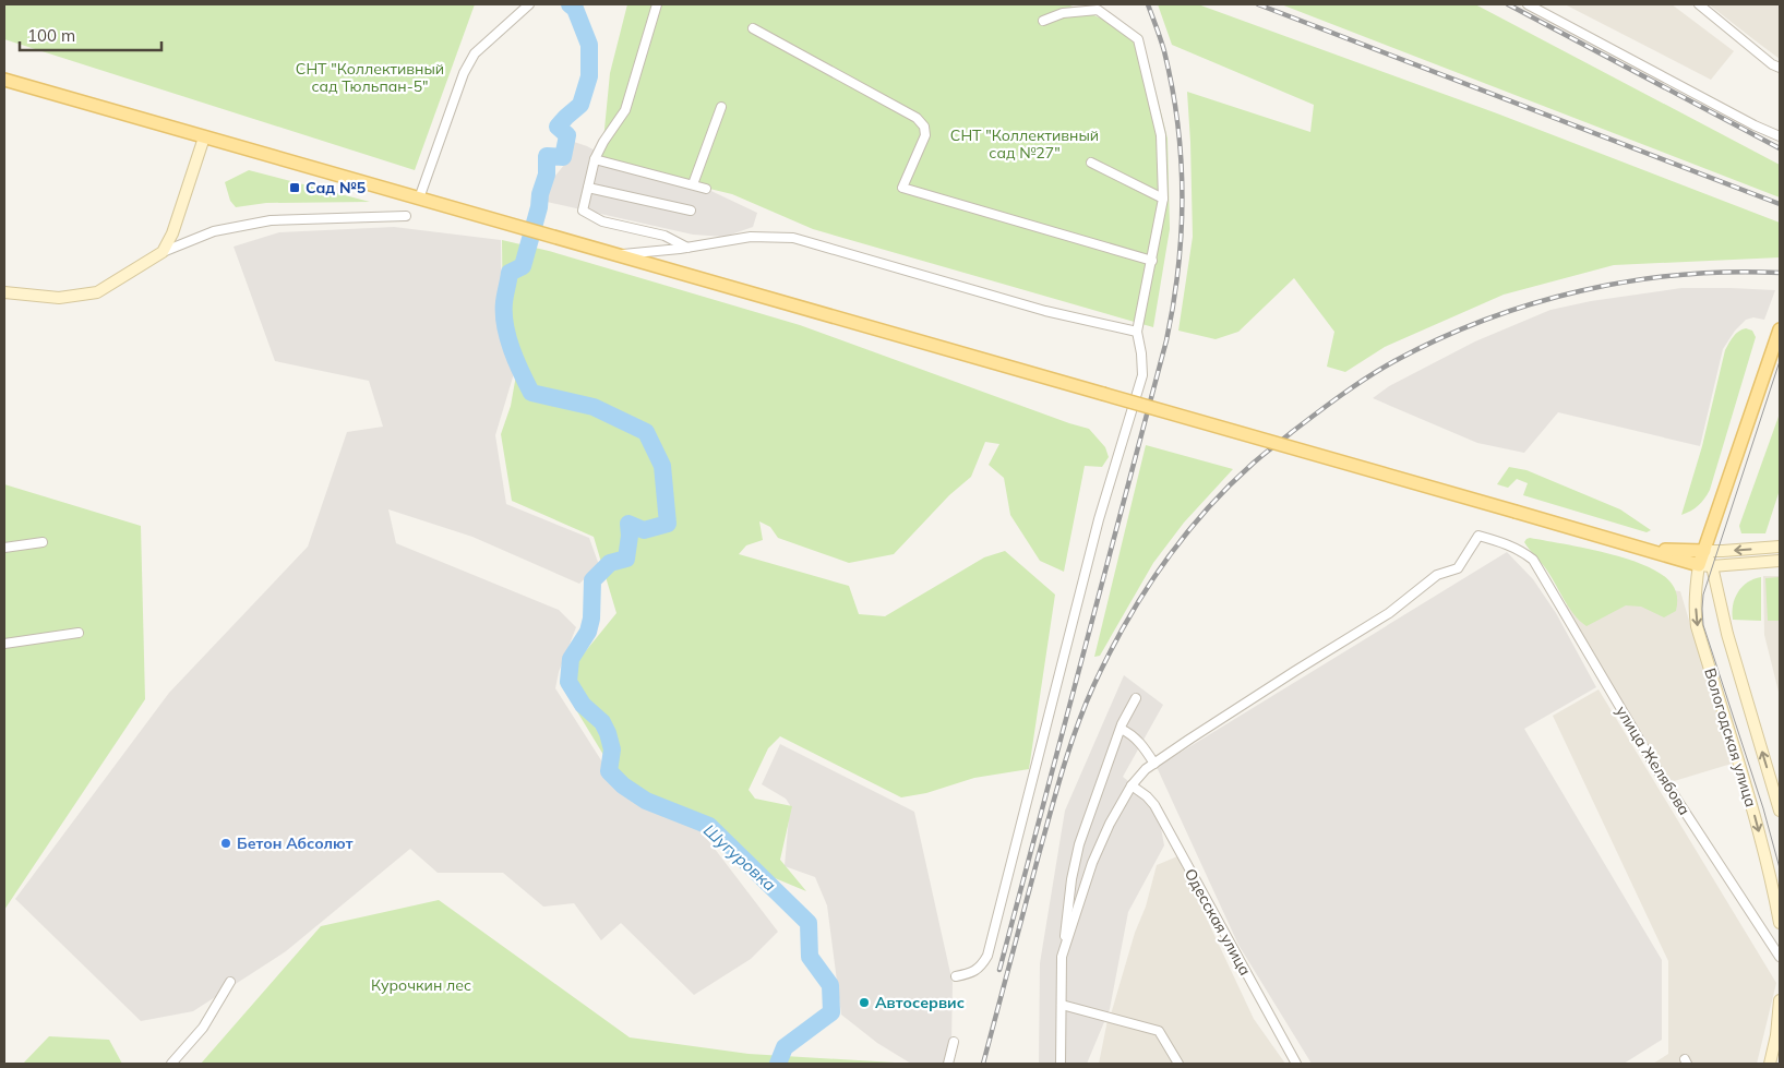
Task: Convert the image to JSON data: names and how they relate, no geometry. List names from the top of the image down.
{
  "streets": {
    "main road": ["Вологодская улица"],
    "street": ["улица Желябова", "Одесская улица"]
  },
  "water": ["Шугуровка"],
  "parks": ["СНТ \"Коллективный сад Тюльпан-5\"", "СНТ \"Коллективный сад №27\"", "Курочкин лес"],
  "places": {
    "transit": ["Сад №5"],
    "other": ["Бетон Абсолют", "Автосервис"]
  },
  "scale_bar": "100 m"
}
